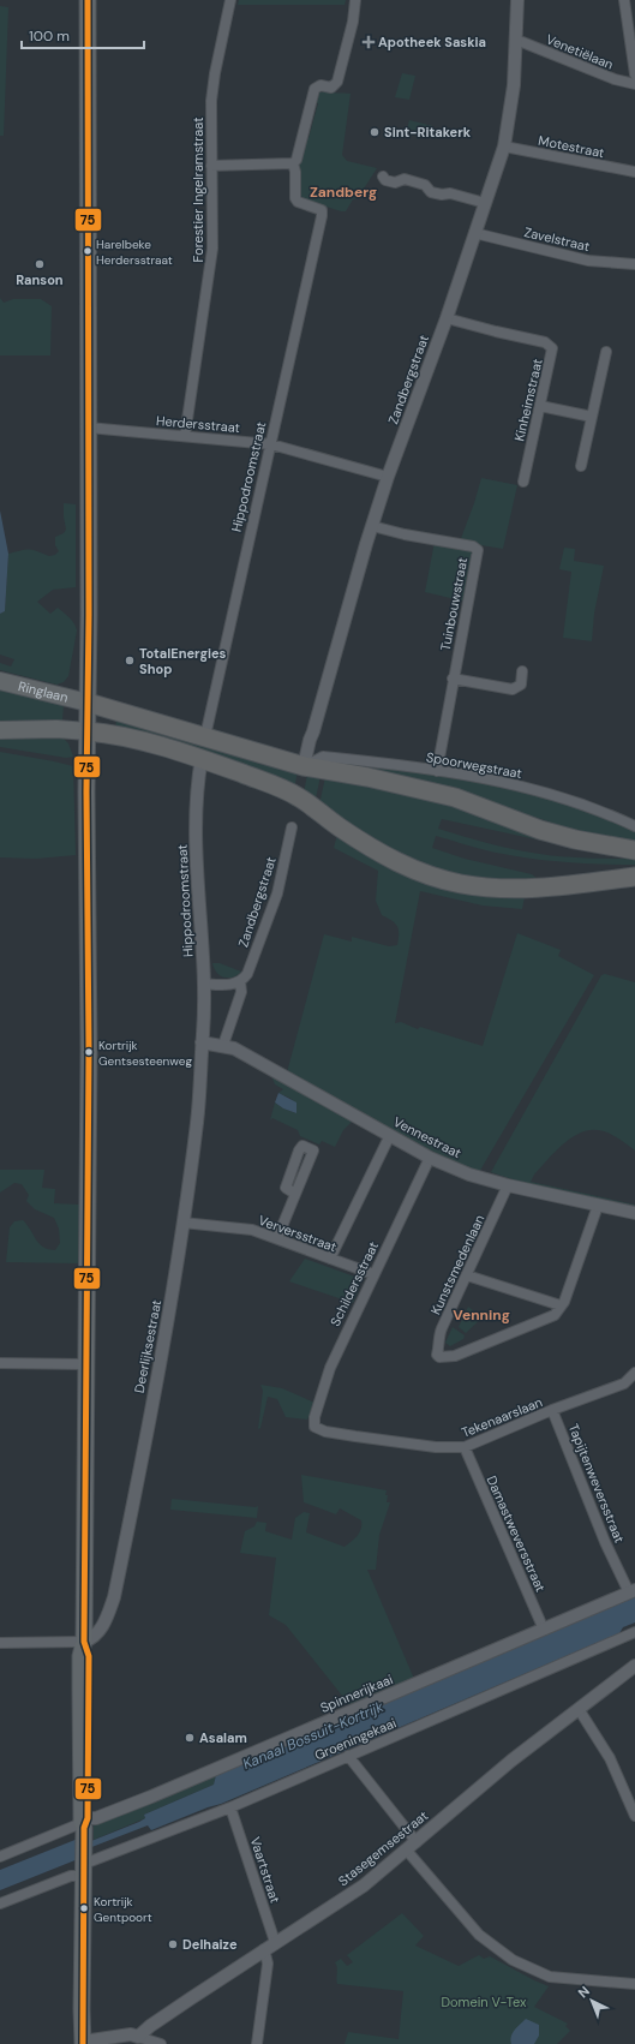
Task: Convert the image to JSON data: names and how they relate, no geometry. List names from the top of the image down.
{
  "streets": {
    "highway": ["Ringlaan"],
    "street": [
      "Venetiëlaan",
      "Motestraat",
      "Forestier Ingelramstraat",
      "Zavelstraat",
      "Zandbergstraat",
      "Kinheimstraat",
      "Herdersstraat",
      "Hippodroomstraat",
      "Tuinbouwstraat",
      "Spoorwegstraat",
      "Vennestraat",
      "Verversstraat",
      "Kunstsmedenlaan",
      "Schildersstraat",
      "Deerlijksestraat",
      "Tekenaarslaan",
      "Tapijtenweversstraat",
      "Damastweversstraat",
      "Spinnerijkaai",
      "Groeningekaai",
      "Stasegemsestraat",
      "Vaartstraat"
    ]
  },
  "crossings": [
    ["Venetiëlaan", "Zandbergstraat"],
    ["Motestraat", "Zandbergstraat"],
    ["Forestier Ingelramstraat", "Herdersstraat"],
    ["Zavelstraat", "Zandbergstraat"],
    ["Zandbergstraat", "Kinheimstraat"],
    ["Zandbergstraat", "Herdersstraat"],
    ["Zandbergstraat", "Tuinbouwstraat"],
    ["Zandbergstraat", "Spoorwegstraat"],
    ["Zandbergstraat", "Vennestraat"],
    ["Herdersstraat", "Hippodroomstraat"],
    ["Hippodroomstraat", "Deerlijksestraat"],
    ["Tuinbouwstraat", "Spoorwegstraat"],
    ["Vennestraat", "Kunstsmedenlaan"],
    ["Vennestraat", "Schildersstraat"],
    ["Verversstraat", "Schildersstraat"],
    ["Verversstraat", "Deerlijksestraat"],
    ["Schildersstraat", "Tekenaarslaan"],
    ["Tekenaarslaan", "Tapijtenweversstraat"],
    ["Tekenaarslaan", "Damastweversstraat"],
    ["Tapijtenweversstraat", "Spinnerijkaai"],
    ["Damastweversstraat", "Spinnerijkaai"],
    ["Groeningekaai", "Vaartstraat"],
    ["Stasegemsestraat", "Vaartstraat"]
  ],
  "districts": ["Zandberg", "Venning"],
  "water": ["Kanaal Bossuit-Kortrijk"],
  "parks": ["Domein V-Tex"],
  "places": {
    "health": ["Apotheek Saskia"],
    "other": [
      "Sint-Ritakerk",
      "Harelbeke Herdersstraat",
      "Ranson",
      "TotalEnergies Shop",
      "Kortrijk Gentsesteenweg",
      "Asalam",
      "Kortrijk Gentpoort",
      "Delhaize"
    ]
  },
  "lines": ["transit line 75"],
  "scale_bar": "100 m",
  "north": "top left"
}
